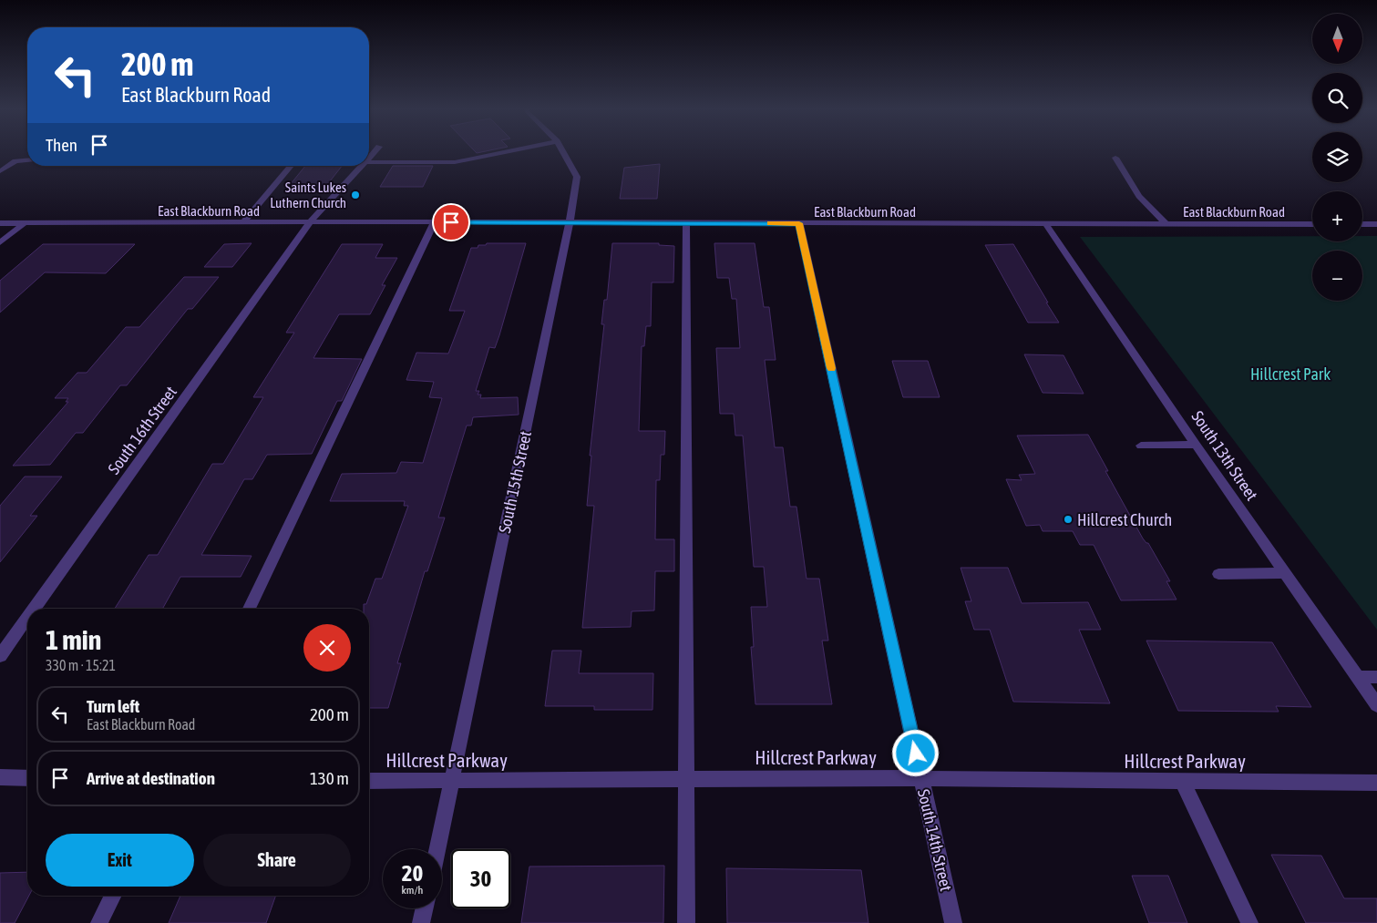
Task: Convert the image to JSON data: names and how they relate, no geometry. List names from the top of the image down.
{
  "streets": {
    "street": [
      "East Blackburn Road",
      "South 16th Street",
      "South 13th Street",
      "South 15th Street",
      "Hillcrest Parkway",
      "South 14th Street"
    ]
  },
  "crossings": [
    ["East Blackburn Road", "South 16th Street"],
    ["East Blackburn Road", "South 13th Street"],
    ["East Blackburn Road", "South 15th Street"],
    ["East Blackburn Road", "South 14th Street"],
    ["South 15th Street", "Hillcrest Parkway"],
    ["Hillcrest Parkway", "South 14th Street"]
  ],
  "parks": ["Hillcrest Park"],
  "places": ["Saints Lukes Luthern Church", "Hillcrest Church"],
  "north": "bottom",
  "page": {
    "map_buttons": ["+", "−"],
    "turn": ["200 m", "East Blackburn Road"],
    "then": "Then",
    "heading": ["1 min", "330 m · 15:21"],
    "list": [
      {
        "name": "Turn left",
        "note": "East Blackburn Road",
        "value": "200 m"
      },
      {
        "name": "Arrive at destination",
        "value": "130 m"
      }
    ],
    "buttons": ["Exit", "Share"],
    "speed": "20 km/h",
    "limit": "30"
  }
}
